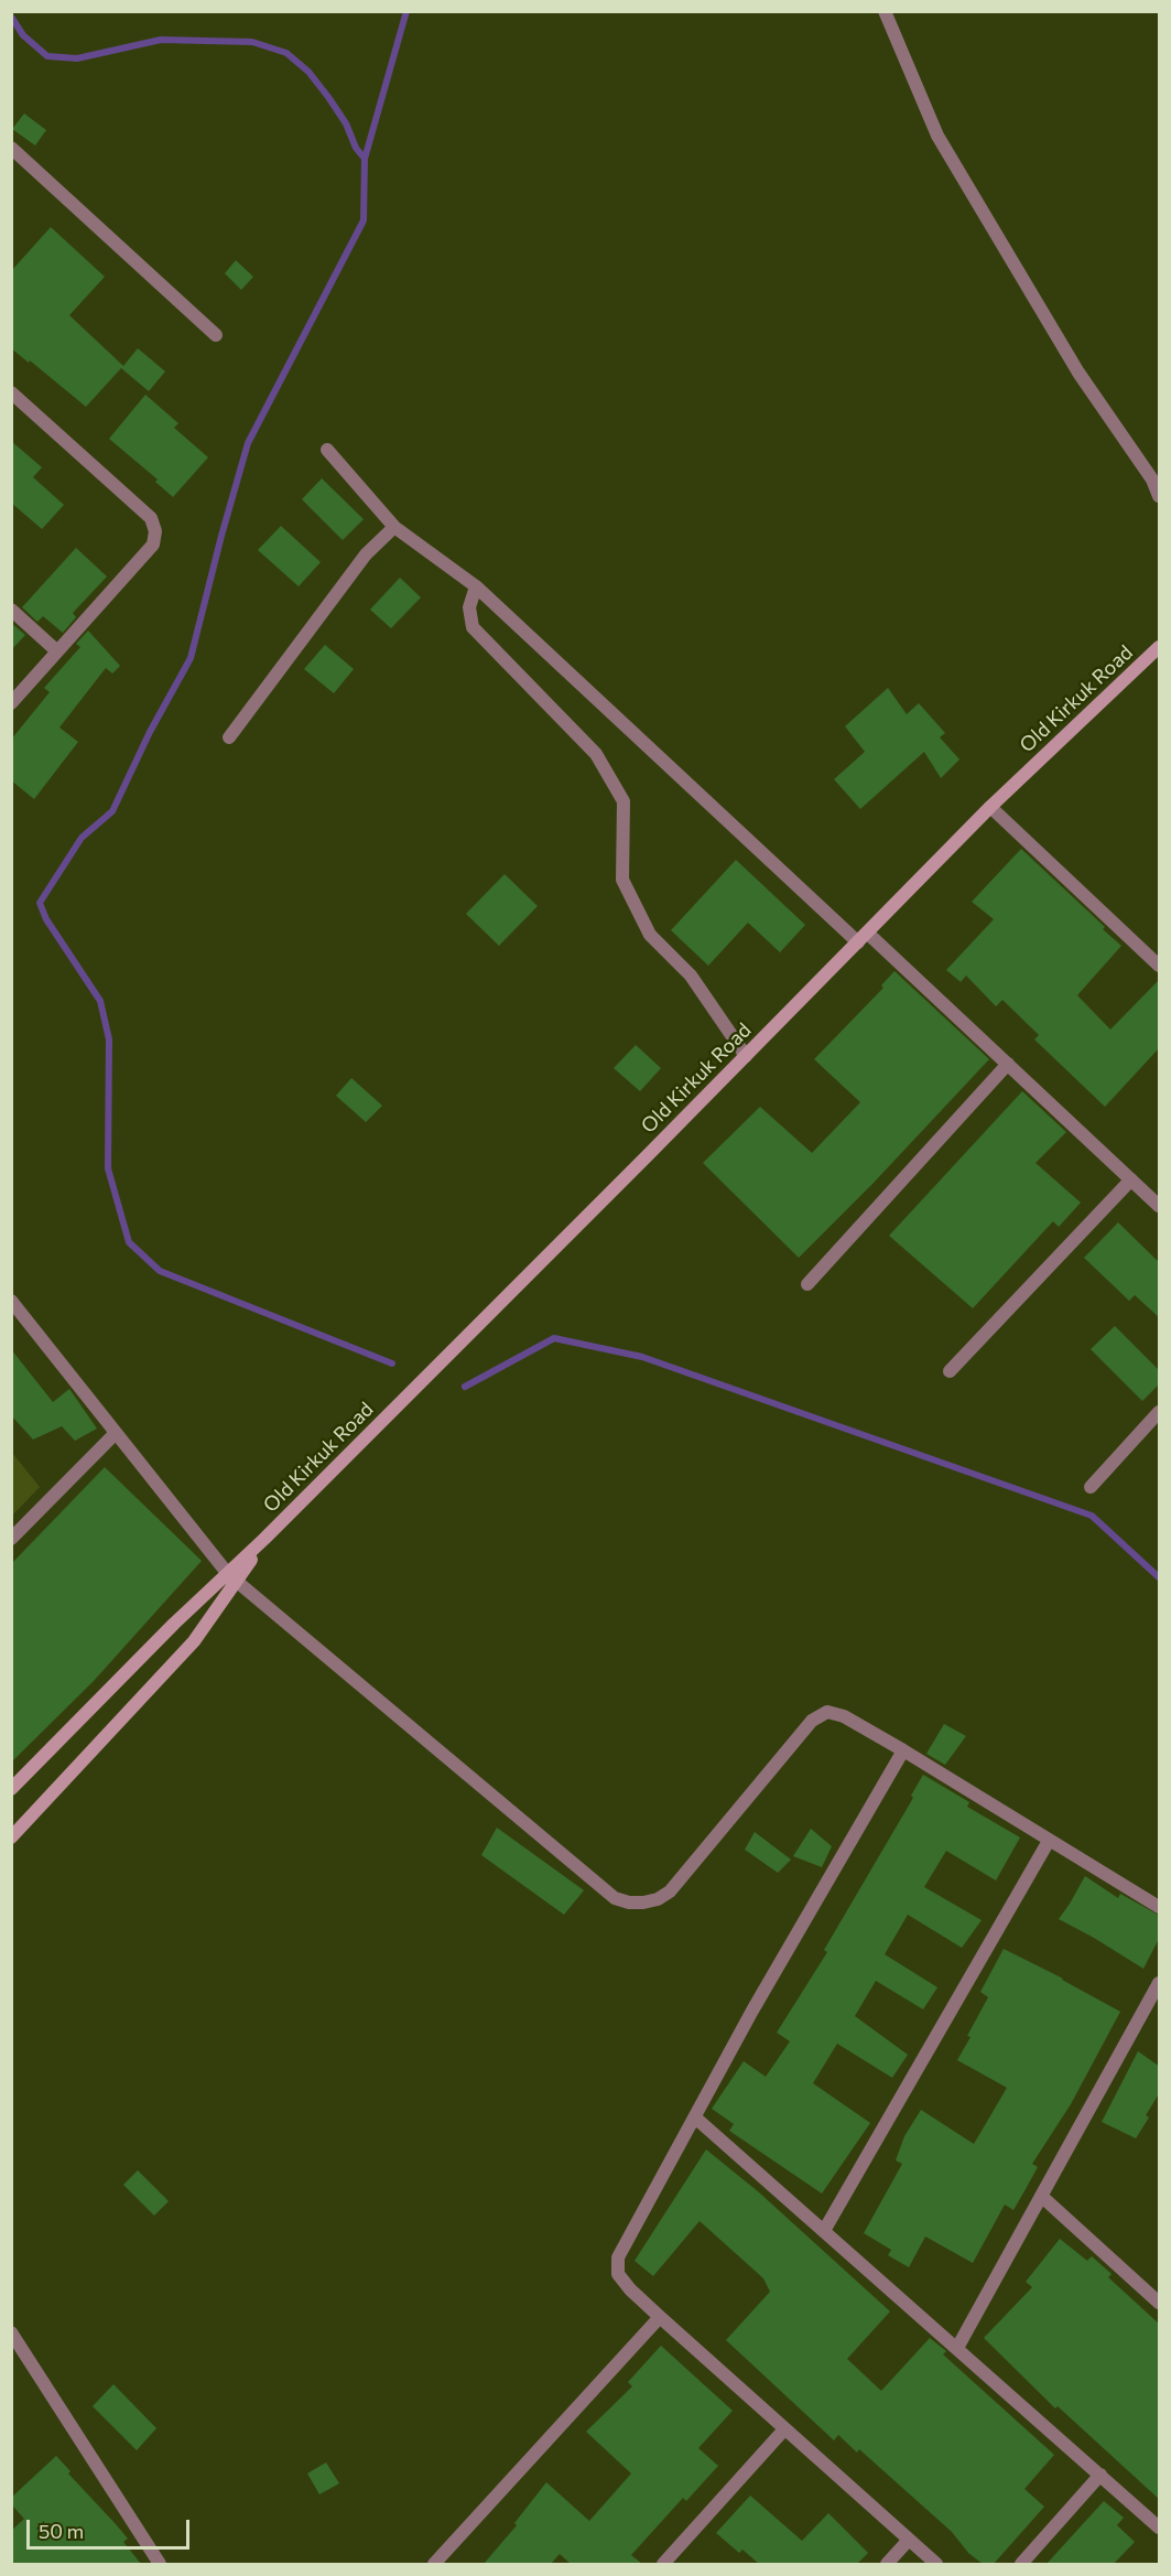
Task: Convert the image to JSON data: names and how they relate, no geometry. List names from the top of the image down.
{
  "streets": {
    "street": ["Old Kirkuk Road"]
  },
  "scale_bar": "50 m"
}
